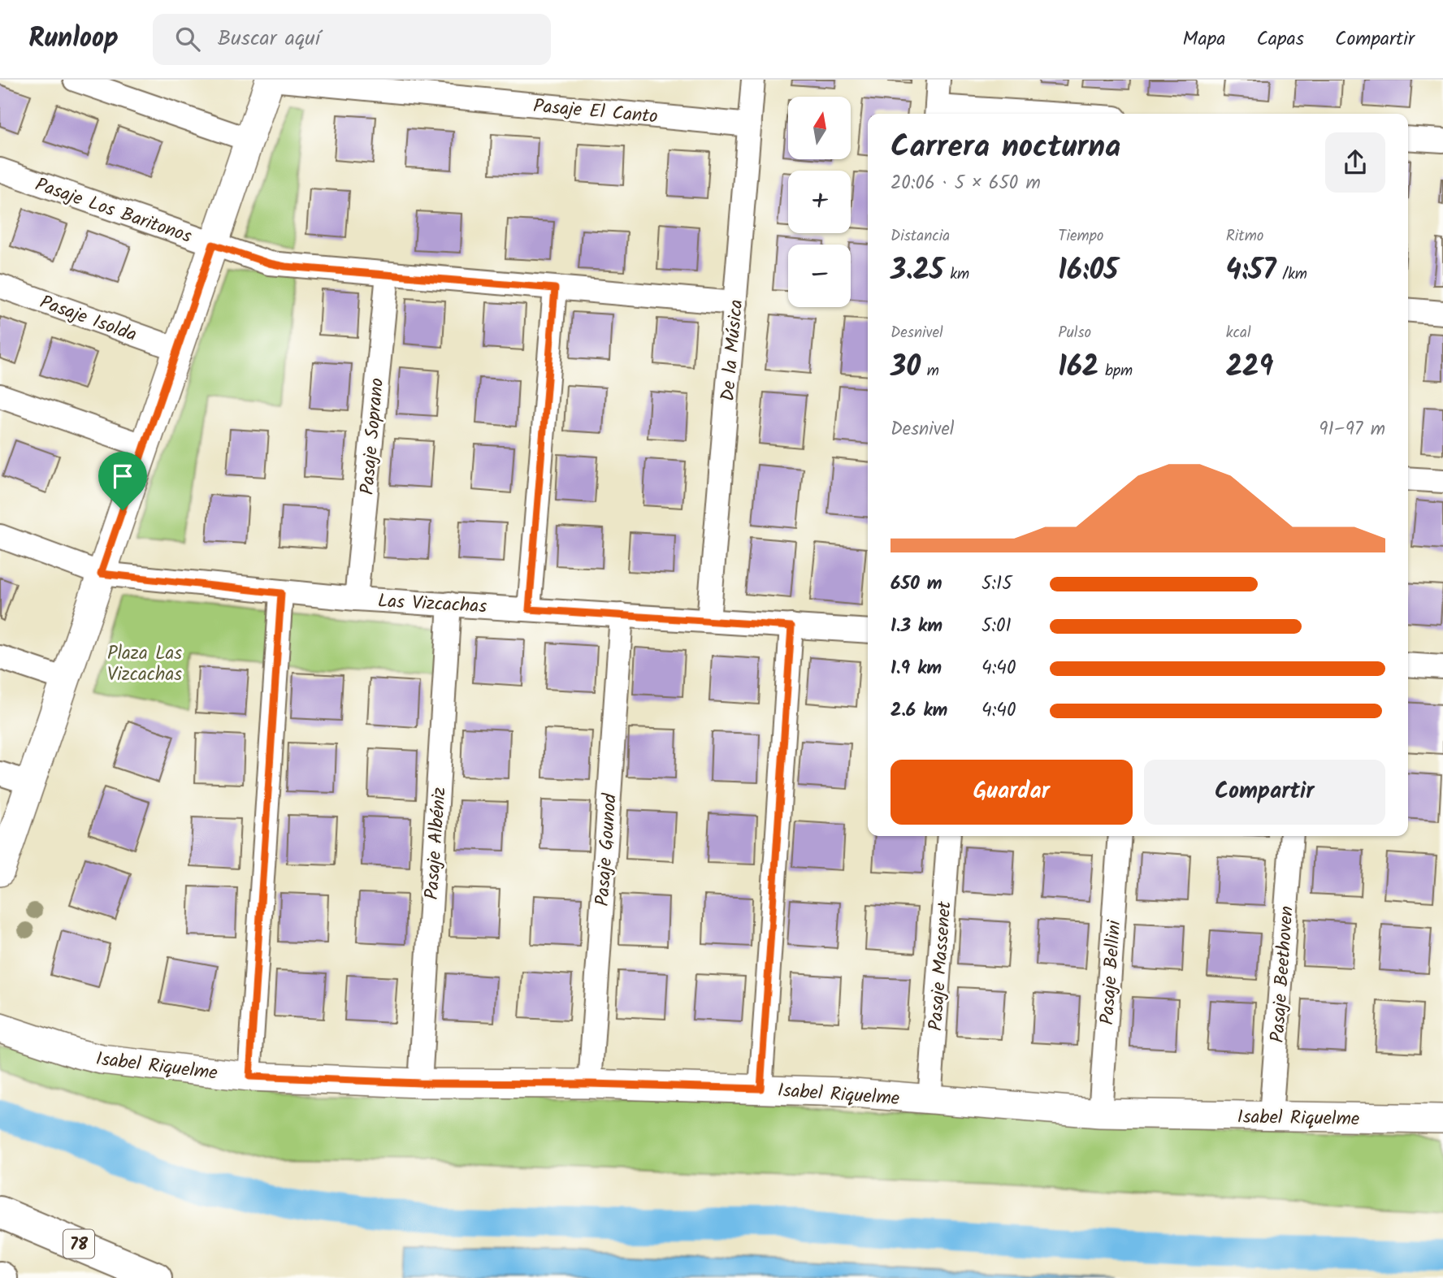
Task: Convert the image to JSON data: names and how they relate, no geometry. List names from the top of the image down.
{
  "streets": {
    "highway": ["78"],
    "street": [
      "Pasaje El Canto",
      "Pasaje Los Baritonos",
      "Pasaje Isolda",
      "De la Música",
      "Pasaje Soprano",
      "Las Vizcachas",
      "Pasaje Albéniz",
      "Pasaje Gounod",
      "Pasaje Massenet",
      "Pasaje Bellini",
      "Pasaje Beethoven",
      "Isabel Riquelme"
    ]
  },
  "crossings": [
    ["Pasaje El Canto", "De la Música"],
    ["Pasaje Los Baritonos", "De la Música"],
    ["Pasaje Los Baritonos", "Pasaje Soprano"],
    ["De la Música", "Las Vizcachas"],
    ["Pasaje Soprano", "Las Vizcachas"],
    ["Las Vizcachas", "Pasaje Albéniz"],
    ["Las Vizcachas", "Pasaje Gounod"],
    ["Pasaje Albéniz", "Isabel Riquelme"],
    ["Pasaje Gounod", "Isabel Riquelme"],
    ["Pasaje Massenet", "Isabel Riquelme"],
    ["Pasaje Bellini", "Isabel Riquelme"],
    ["Pasaje Beethoven", "Isabel Riquelme"]
  ],
  "parks": ["Plaza Las Vizcachas"],
  "north": "top",
  "page": {
    "header": "Runloop",
    "search": "Buscar aquí",
    "nav": ["Mapa", "Capas", "Compartir"],
    "map_buttons": ["+", "−"],
    "heading": ["Carrera nocturna", "20:06 · 5 × 650 m"],
    "stats": [
      ["Distancia", "3.25 km"],
      ["Tiempo", "16:05"],
      ["Ritmo", "4:57 /km"],
      ["Desnivel", "30 m"],
      ["Pulso", "162 bpm"],
      ["kcal", "229"]
    ],
    "chart": ["Desnivel", "91–97 m"],
    "list": [
      {
        "name": "650 m",
        "note": "5:15"
      },
      {
        "name": "1.3 km",
        "note": "5:01"
      },
      {
        "name": "1.9 km",
        "note": "4:40"
      },
      {
        "name": "2.6 km",
        "note": "4:40"
      }
    ],
    "buttons": ["Guardar", "Compartir"]
  }
}
